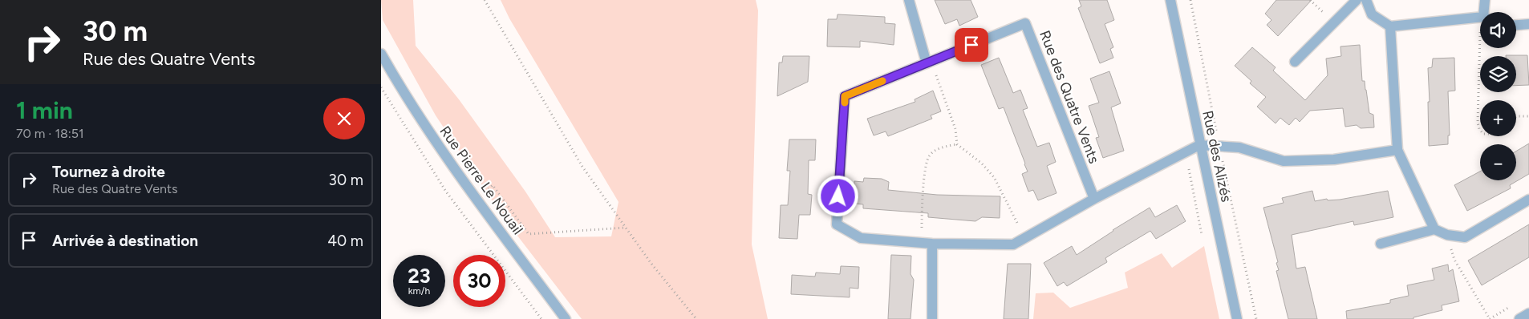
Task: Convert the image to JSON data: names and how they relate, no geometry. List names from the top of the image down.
{
  "streets": {
    "street": ["Rue des Quatre Vents", "Rue des Alizés", "Rue Pierre Le Nouail"]
  },
  "crossings": [
    ["Rue des Quatre Vents", "Rue des Alizés"]
  ],
  "page": {
    "turn": ["30 m", "Rue des Quatre Vents"],
    "map_buttons": ["+", "−"],
    "heading": ["1 min", "70 m · 18:51"],
    "list": [
      {
        "name": "Tournez à droite",
        "note": "Rue des Quatre Vents",
        "value": "30 m"
      },
      {
        "name": "Arrivée à destination",
        "value": "40 m"
      }
    ],
    "speed": "23 km/h",
    "limit": "30"
  }
}
